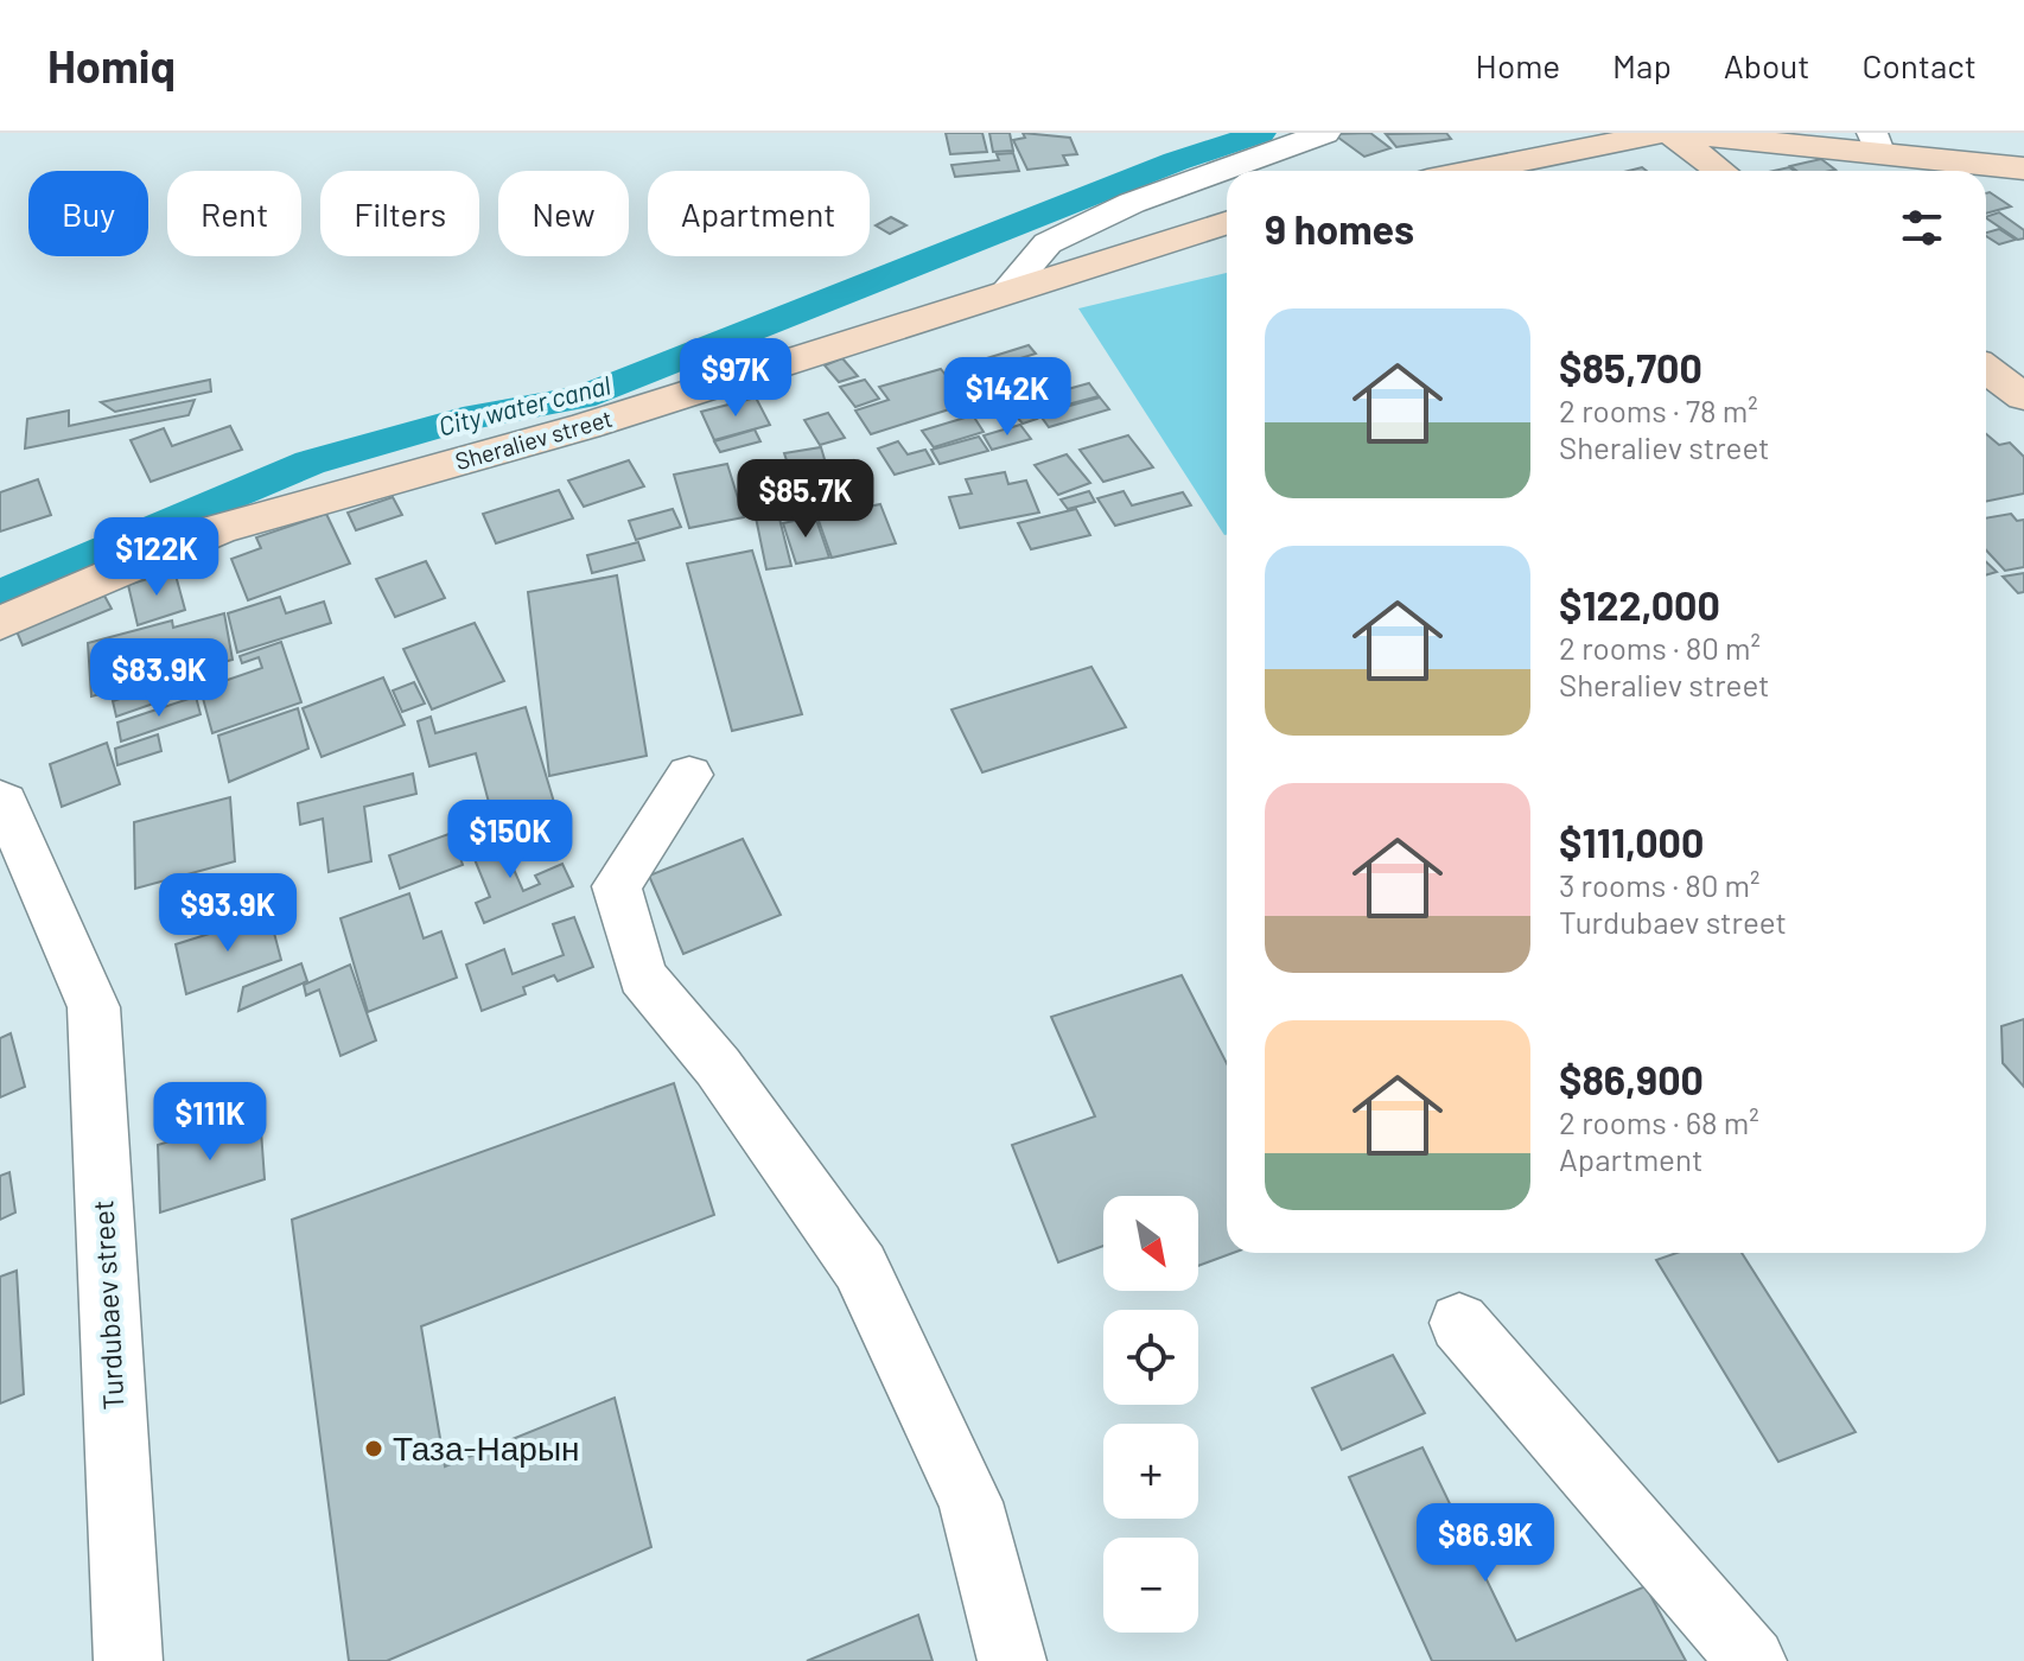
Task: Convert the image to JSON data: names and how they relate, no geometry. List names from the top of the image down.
{
  "streets": {
    "street": ["Sheraliev street", "Turdubaev street"]
  },
  "water": ["City water canal"],
  "places": ["Таза-Нарын"],
  "north": "bottom right",
  "page": {
    "header": "Homiq",
    "nav": [
      "Home",
      "Map",
      "About",
      "Contact"
    ],
    "chip": [
      "Buy",
      "Rent",
      "Filters",
      "New",
      "Apartment"
    ],
    "heading": "9 homes",
    "list": [
      {
        "name": "$85,700",
        "note": "2 rooms · 78 m² · Sheraliev street"
      },
      {
        "name": "$122,000",
        "note": "2 rooms · 80 m² · Sheraliev street"
      },
      {
        "name": "$111,000",
        "note": "3 rooms · 80 m² · Turdubaev street"
      },
      {
        "name": "$86,900",
        "note": "2 rooms · 68 m² · Apartment"
      }
    ],
    "price": [
      "$97K",
      "$142K",
      "$85.7K",
      "$122K",
      "$83.9K",
      "$150K",
      "$93.9K",
      "$111K",
      "$86.9K"
    ],
    "map_buttons": ["+", "−"]
  }
}
